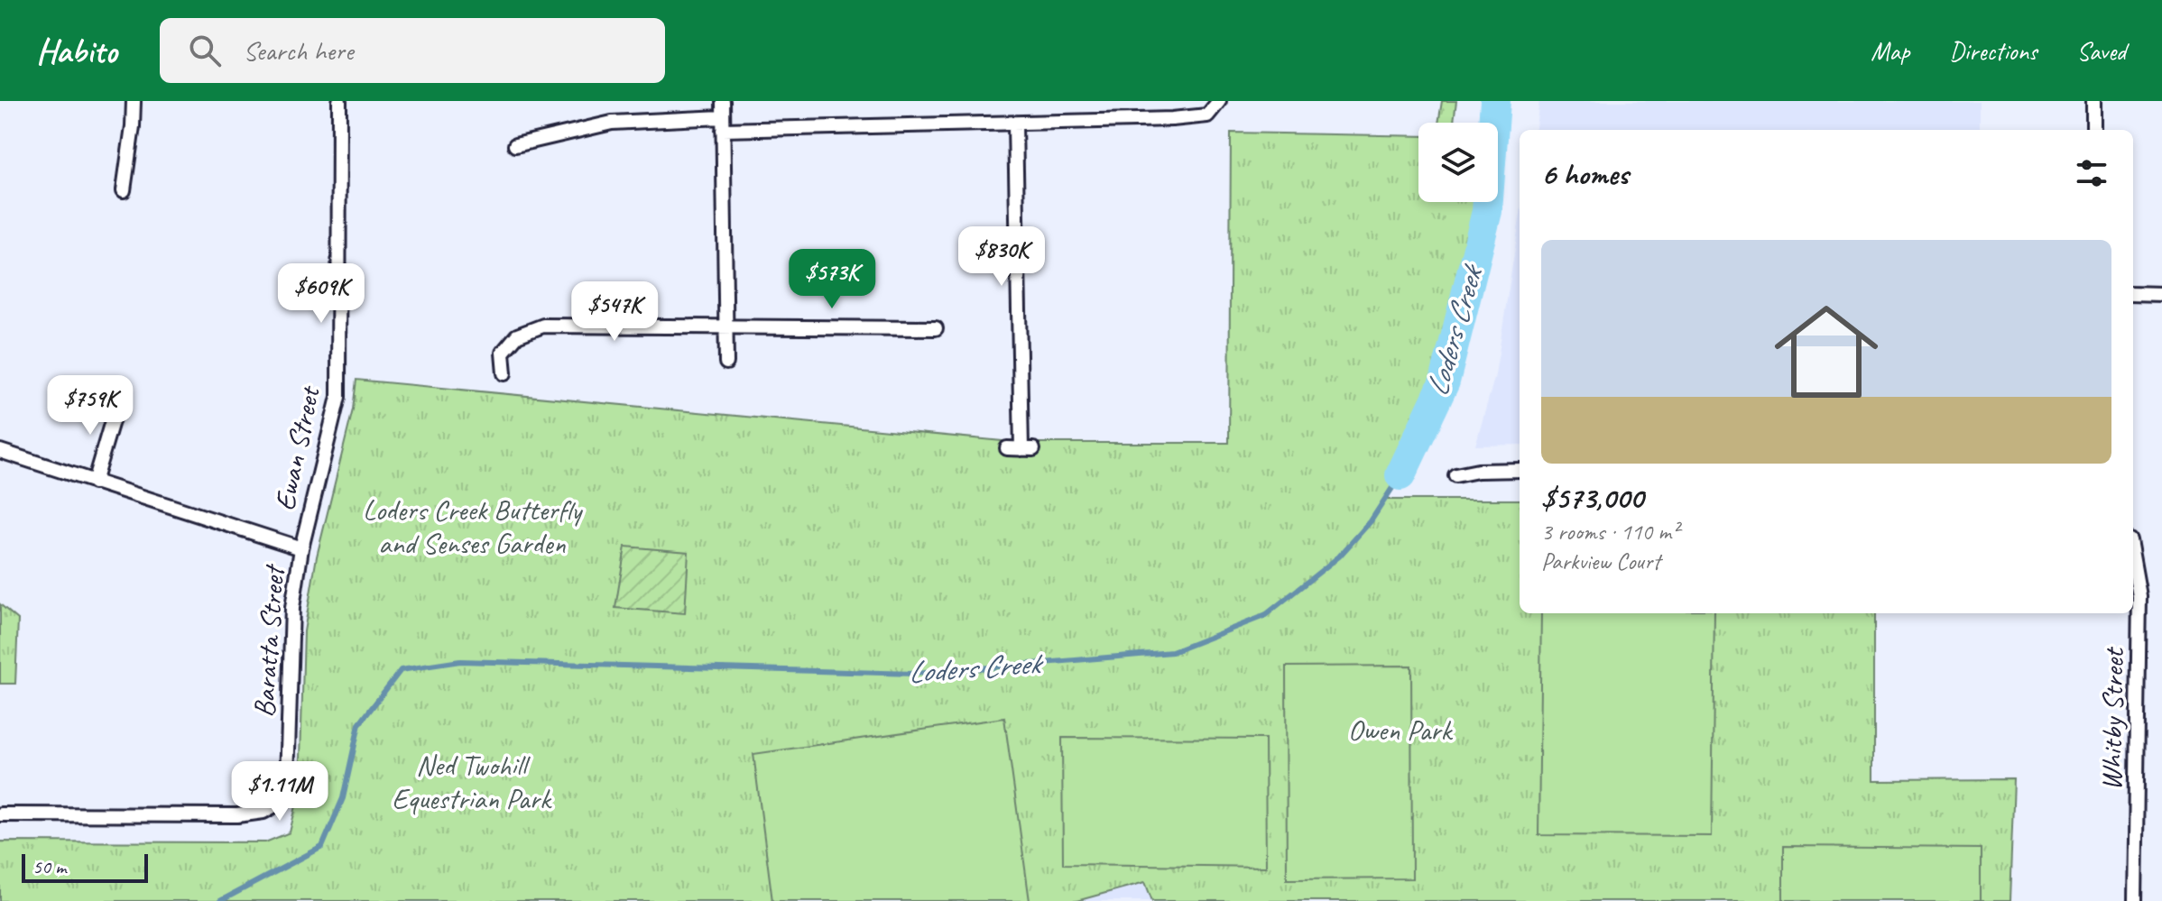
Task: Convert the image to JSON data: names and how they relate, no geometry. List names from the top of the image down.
{
  "streets": {
    "street": ["Ewan Street", "Baratta Street", "Whitby Street"]
  },
  "crossings": [
    ["Ewan Street", "Baratta Street"]
  ],
  "water": ["Loders Creek"],
  "parks": ["Loders Creek Butterfly and Senses Garden", "Owen Park", "Ned Twohill Equestrian Park"],
  "scale_bar": "50 m",
  "page": {
    "header": "Habito",
    "search": "Search here",
    "nav": ["Map", "Directions", "Saved"],
    "heading": "6 homes",
    "list": [
      {
        "name": "$573,000",
        "note": "3 rooms · 110 m² · Parkview Court"
      }
    ],
    "price": [
      "$830K",
      "$573K",
      "$609K",
      "$547K",
      "$759K",
      "$1.11M"
    ],
    "scale": "50 m"
  }
}
